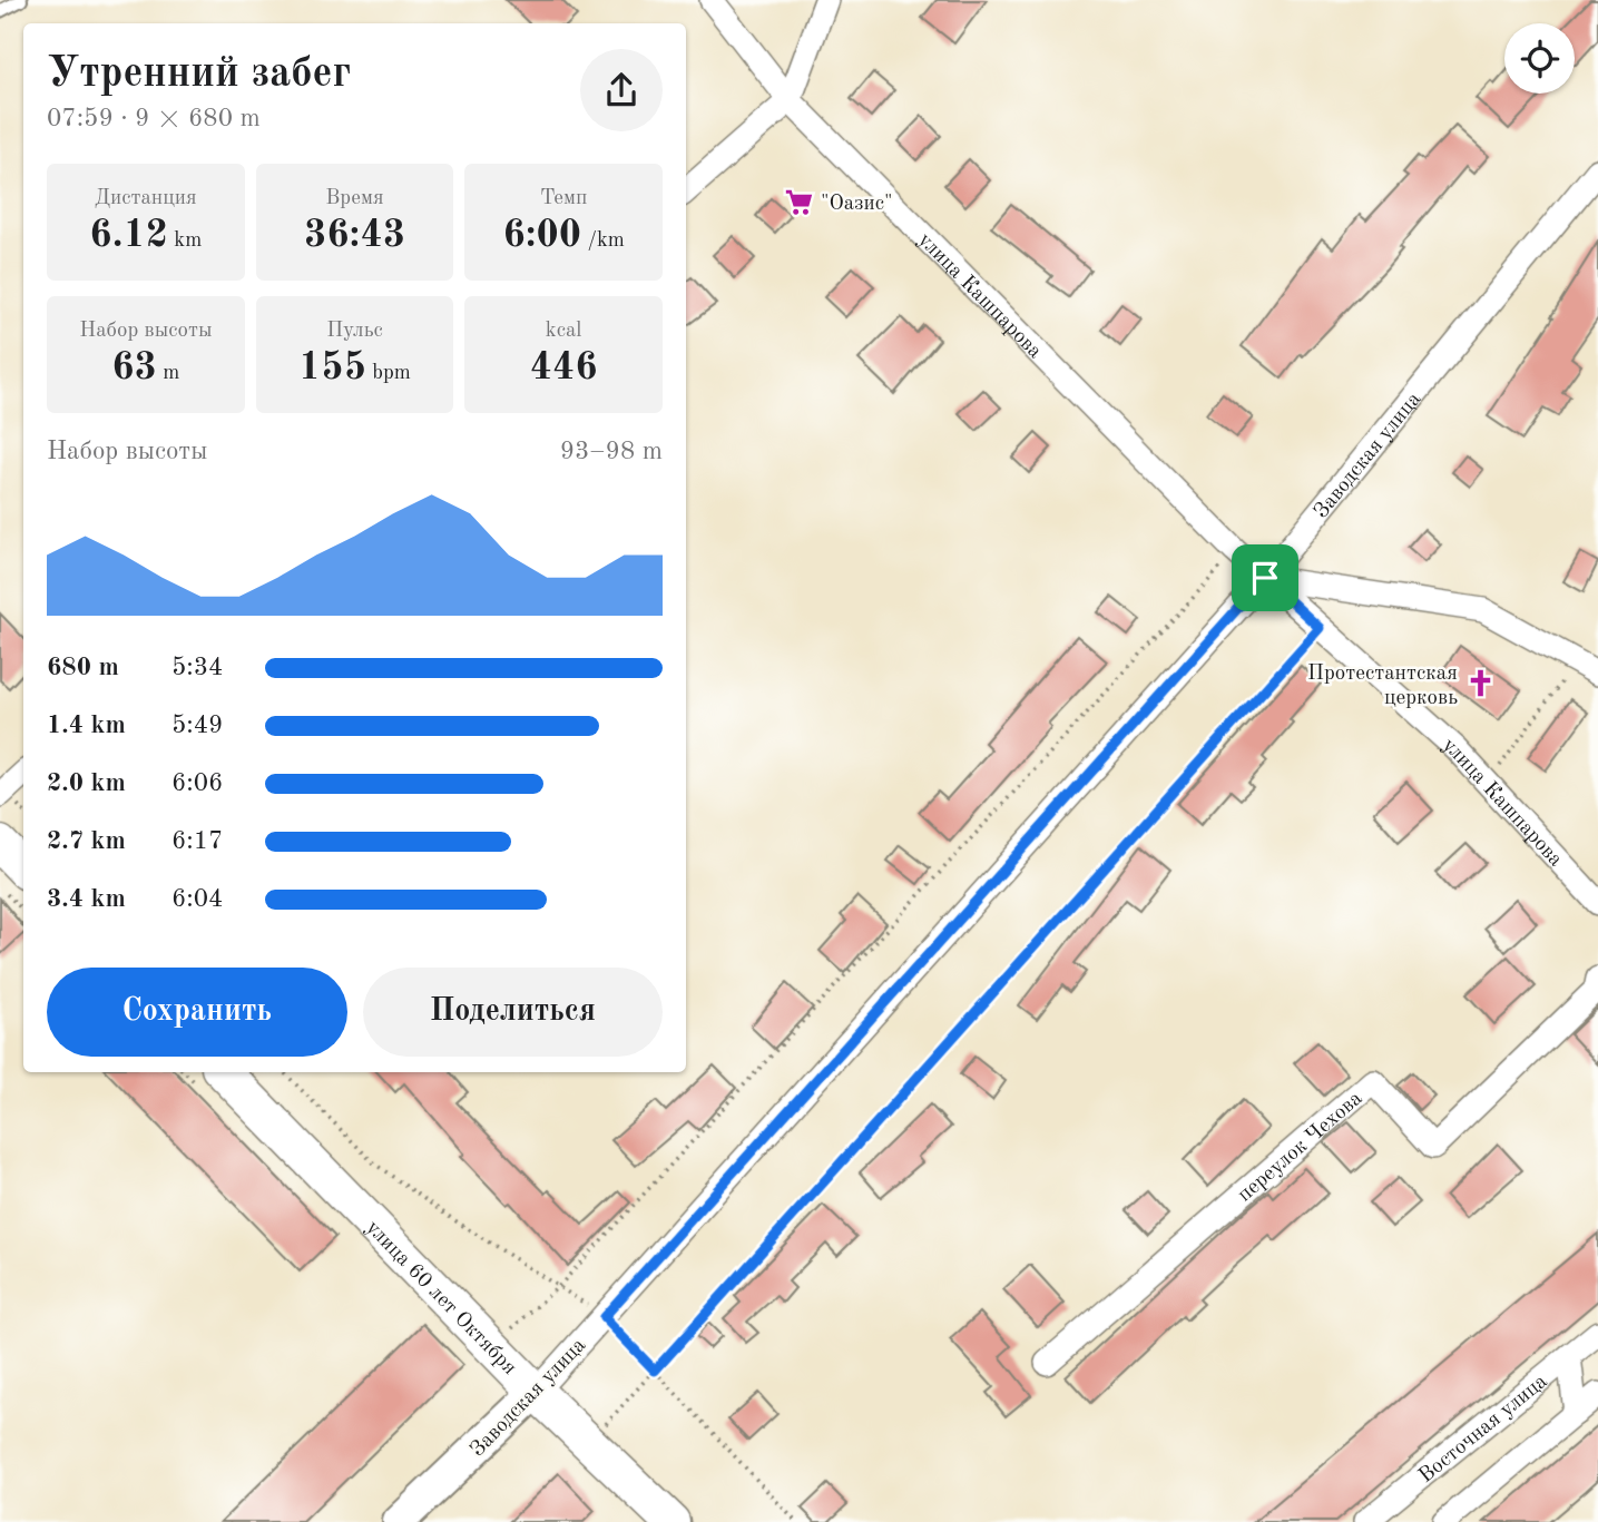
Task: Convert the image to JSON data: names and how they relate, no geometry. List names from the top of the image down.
{
  "streets": {
    "main road": ["улица 60 лет Октября"],
    "street": [
      "улица Кашпарова",
      "Заводская улица",
      "переулок Чехова",
      "Восточная улица"
    ]
  },
  "crossings": [
    ["улица Кашпарова", "Заводская улица"],
    ["Заводская улица", "улица 60 лет Октября"]
  ],
  "places": {
    "supermarket": ["\"Оазис\""],
    "church": ["Протестантская церковь"]
  },
  "page": {
    "heading": ["Утренний забег", "07:59 · 9 × 680 m"],
    "stats": [
      ["Дистанция", "6.12 km"],
      ["Время", "36:43"],
      ["Темп", "6:00 /km"],
      ["Набор высоты", "63 m"],
      ["Пульс", "155 bpm"],
      ["kcal", "446"]
    ],
    "chart": ["Набор высоты", "93–98 m"],
    "list": [
      {
        "name": "680 m",
        "note": "5:34"
      },
      {
        "name": "1.4 km",
        "note": "5:49"
      },
      {
        "name": "2.0 km",
        "note": "6:06"
      },
      {
        "name": "2.7 km",
        "note": "6:17"
      },
      {
        "name": "3.4 km",
        "note": "6:04"
      }
    ],
    "buttons": ["Сохранить", "Поделиться"]
  }
}
